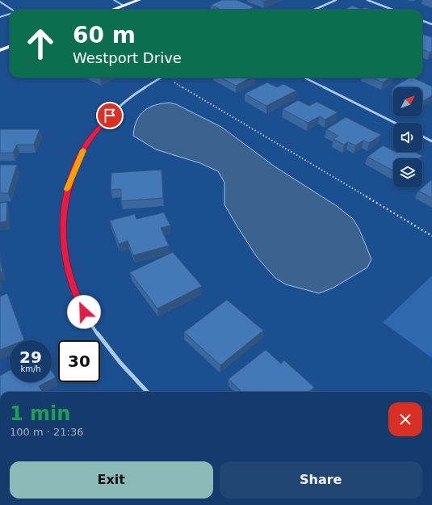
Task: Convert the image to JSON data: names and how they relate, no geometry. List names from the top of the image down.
{
  "north": "top right",
  "page": {
    "turn": ["60 m", "Westport Drive"],
    "speed": "29 km/h",
    "limit": "30",
    "heading": ["1 min", "100 m · 21:36"],
    "buttons": ["Exit", "Share"]
  }
}
